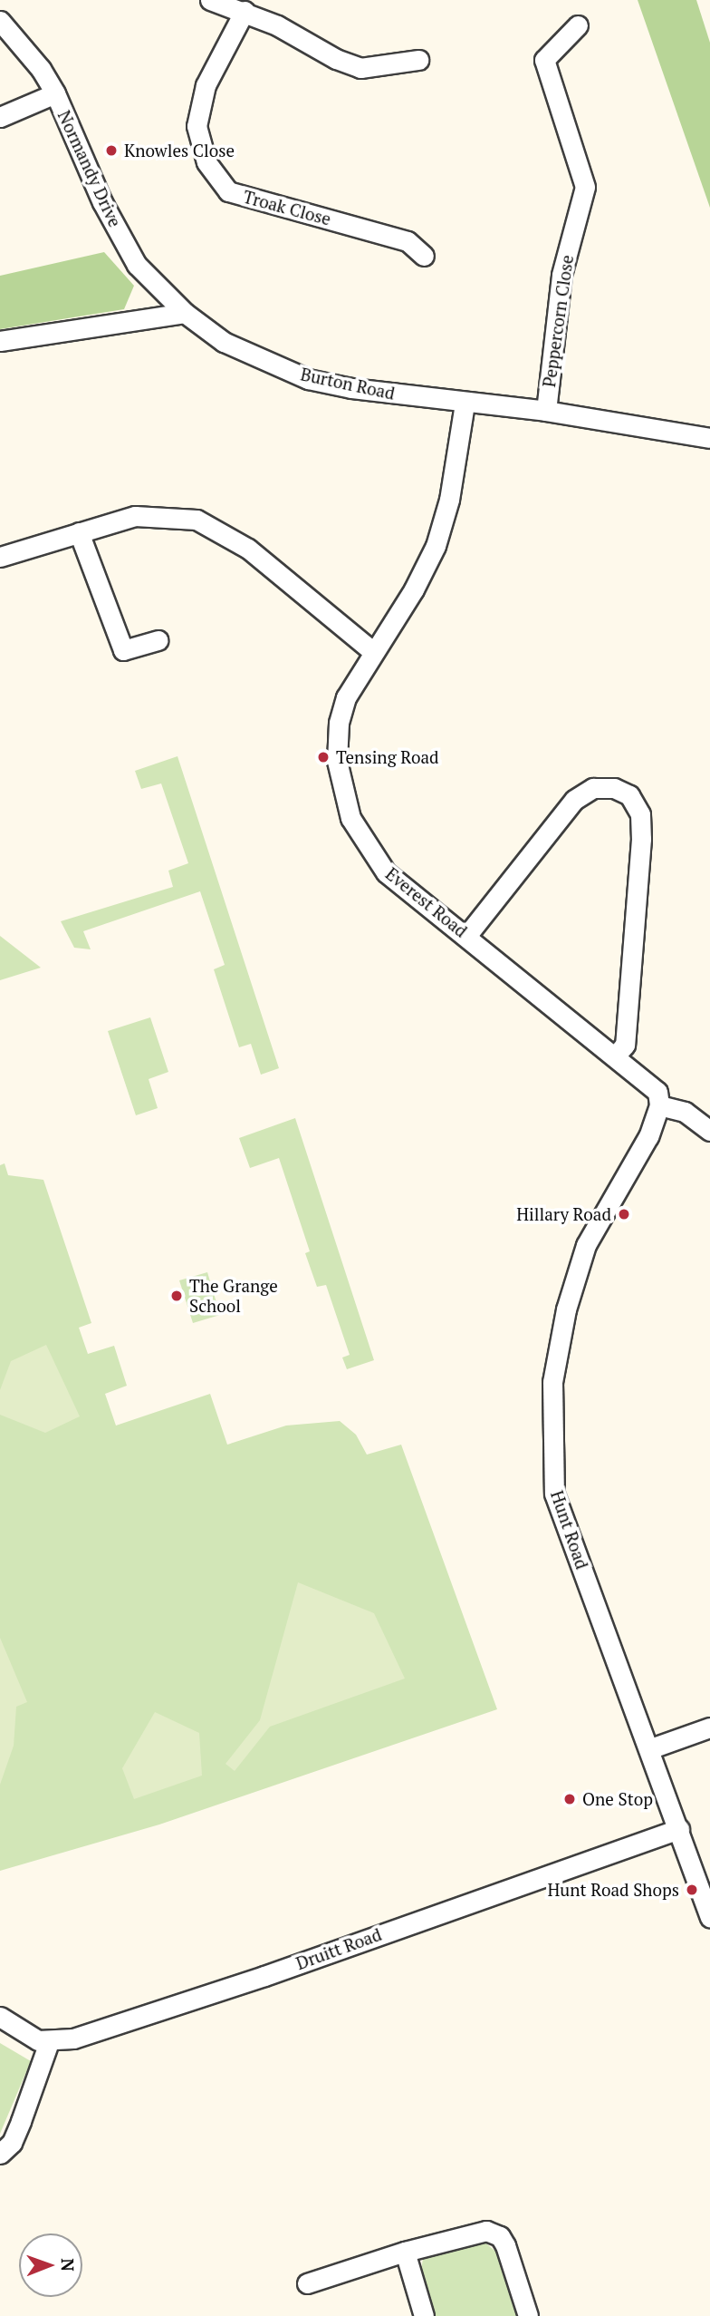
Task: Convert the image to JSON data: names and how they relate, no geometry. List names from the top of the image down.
{
  "streets": {
    "street": [
      "Normandy Drive",
      "Troak Close",
      "Peppercorn Close",
      "Burton Road",
      "Everest Road",
      "Hunt Road",
      "Druitt Road"
    ]
  },
  "crossings": [
    ["Normandy Drive", "Burton Road"],
    ["Peppercorn Close", "Burton Road"],
    ["Burton Road", "Everest Road"],
    ["Everest Road", "Hunt Road"],
    ["Hunt Road", "Druitt Road"]
  ],
  "places": [
    "Knowles Close",
    "Tensing Road",
    "Hillary Road",
    "The Grange School",
    "One Stop",
    "Hunt Road Shops"
  ],
  "north": "right"
}
